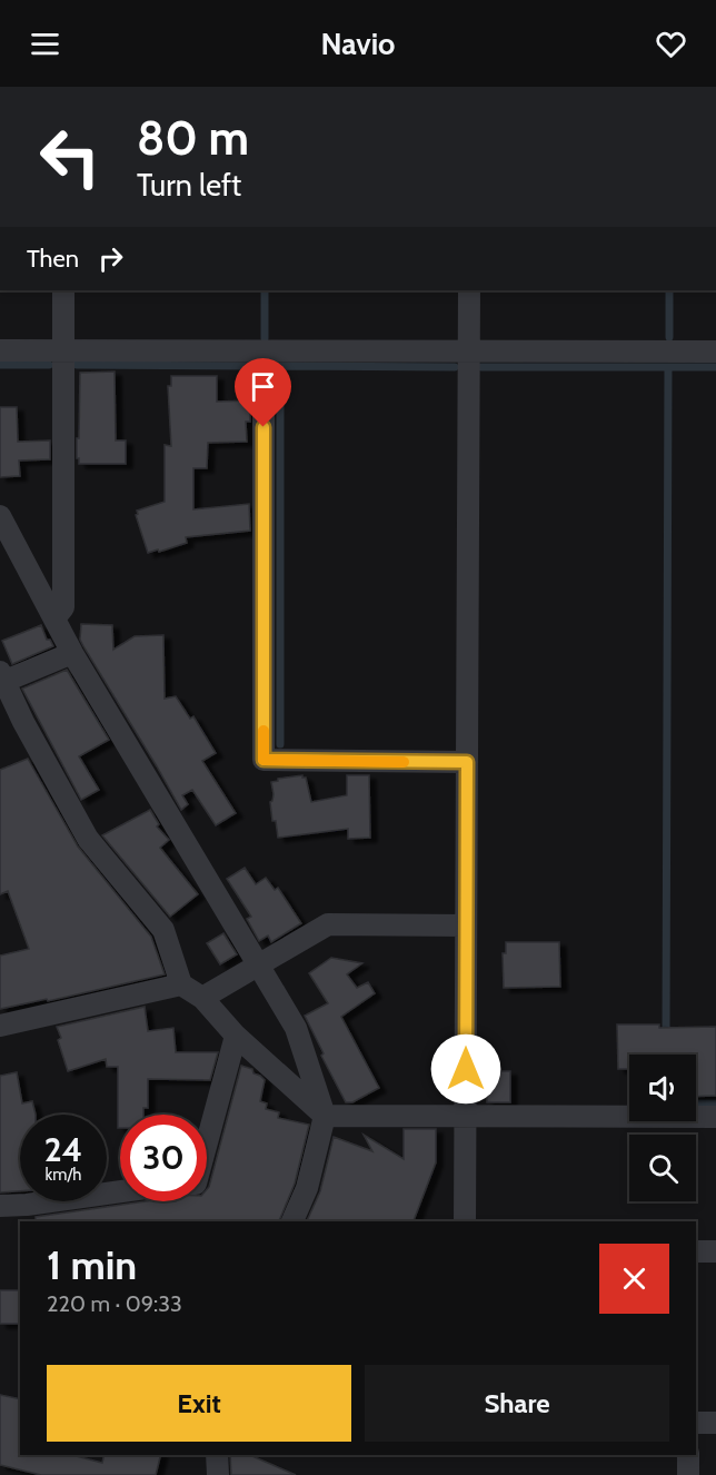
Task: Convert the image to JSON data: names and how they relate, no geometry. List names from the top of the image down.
{
  "page": {
    "header": "Navio",
    "turn": ["80 m", "Turn left"],
    "then": "Then",
    "speed": "24 km/h",
    "limit": "30",
    "heading": ["1 min", "220 m · 09:33"],
    "buttons": ["Exit", "Share"]
  }
}
